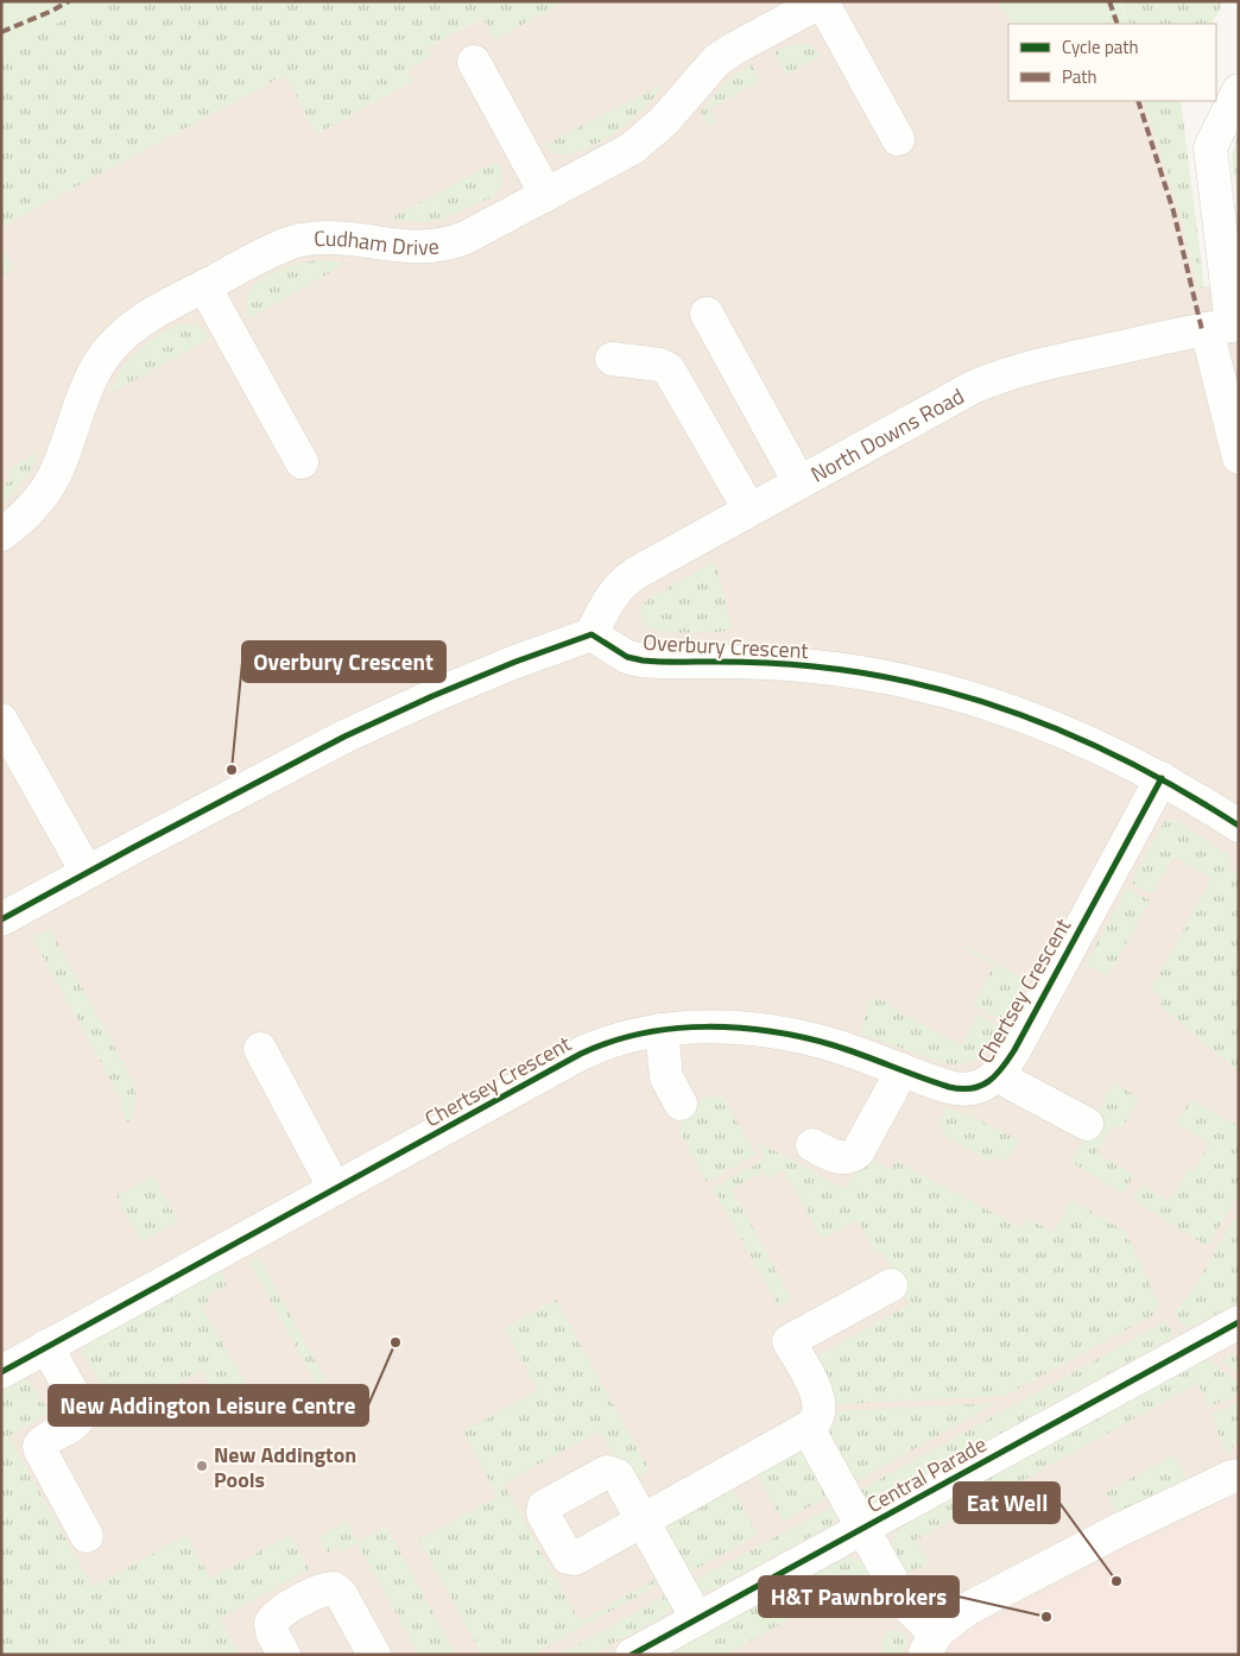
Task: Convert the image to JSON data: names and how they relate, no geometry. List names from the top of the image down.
{
  "streets": {
    "street": [
      "Cudham Drive",
      "North Downs Road",
      "Overbury Crescent",
      "Chertsey Crescent",
      "Central Parade"
    ]
  },
  "crossings": [
    ["North Downs Road", "Overbury Crescent"],
    ["Overbury Crescent", "Chertsey Crescent"]
  ],
  "places": [
    "Overbury Crescent",
    "New Addington Leisure Centre",
    "New Addington Pools",
    "Eat Well",
    "H&T Pawnbrokers"
  ],
  "legend": ["Cycle path", "Path"]
}
